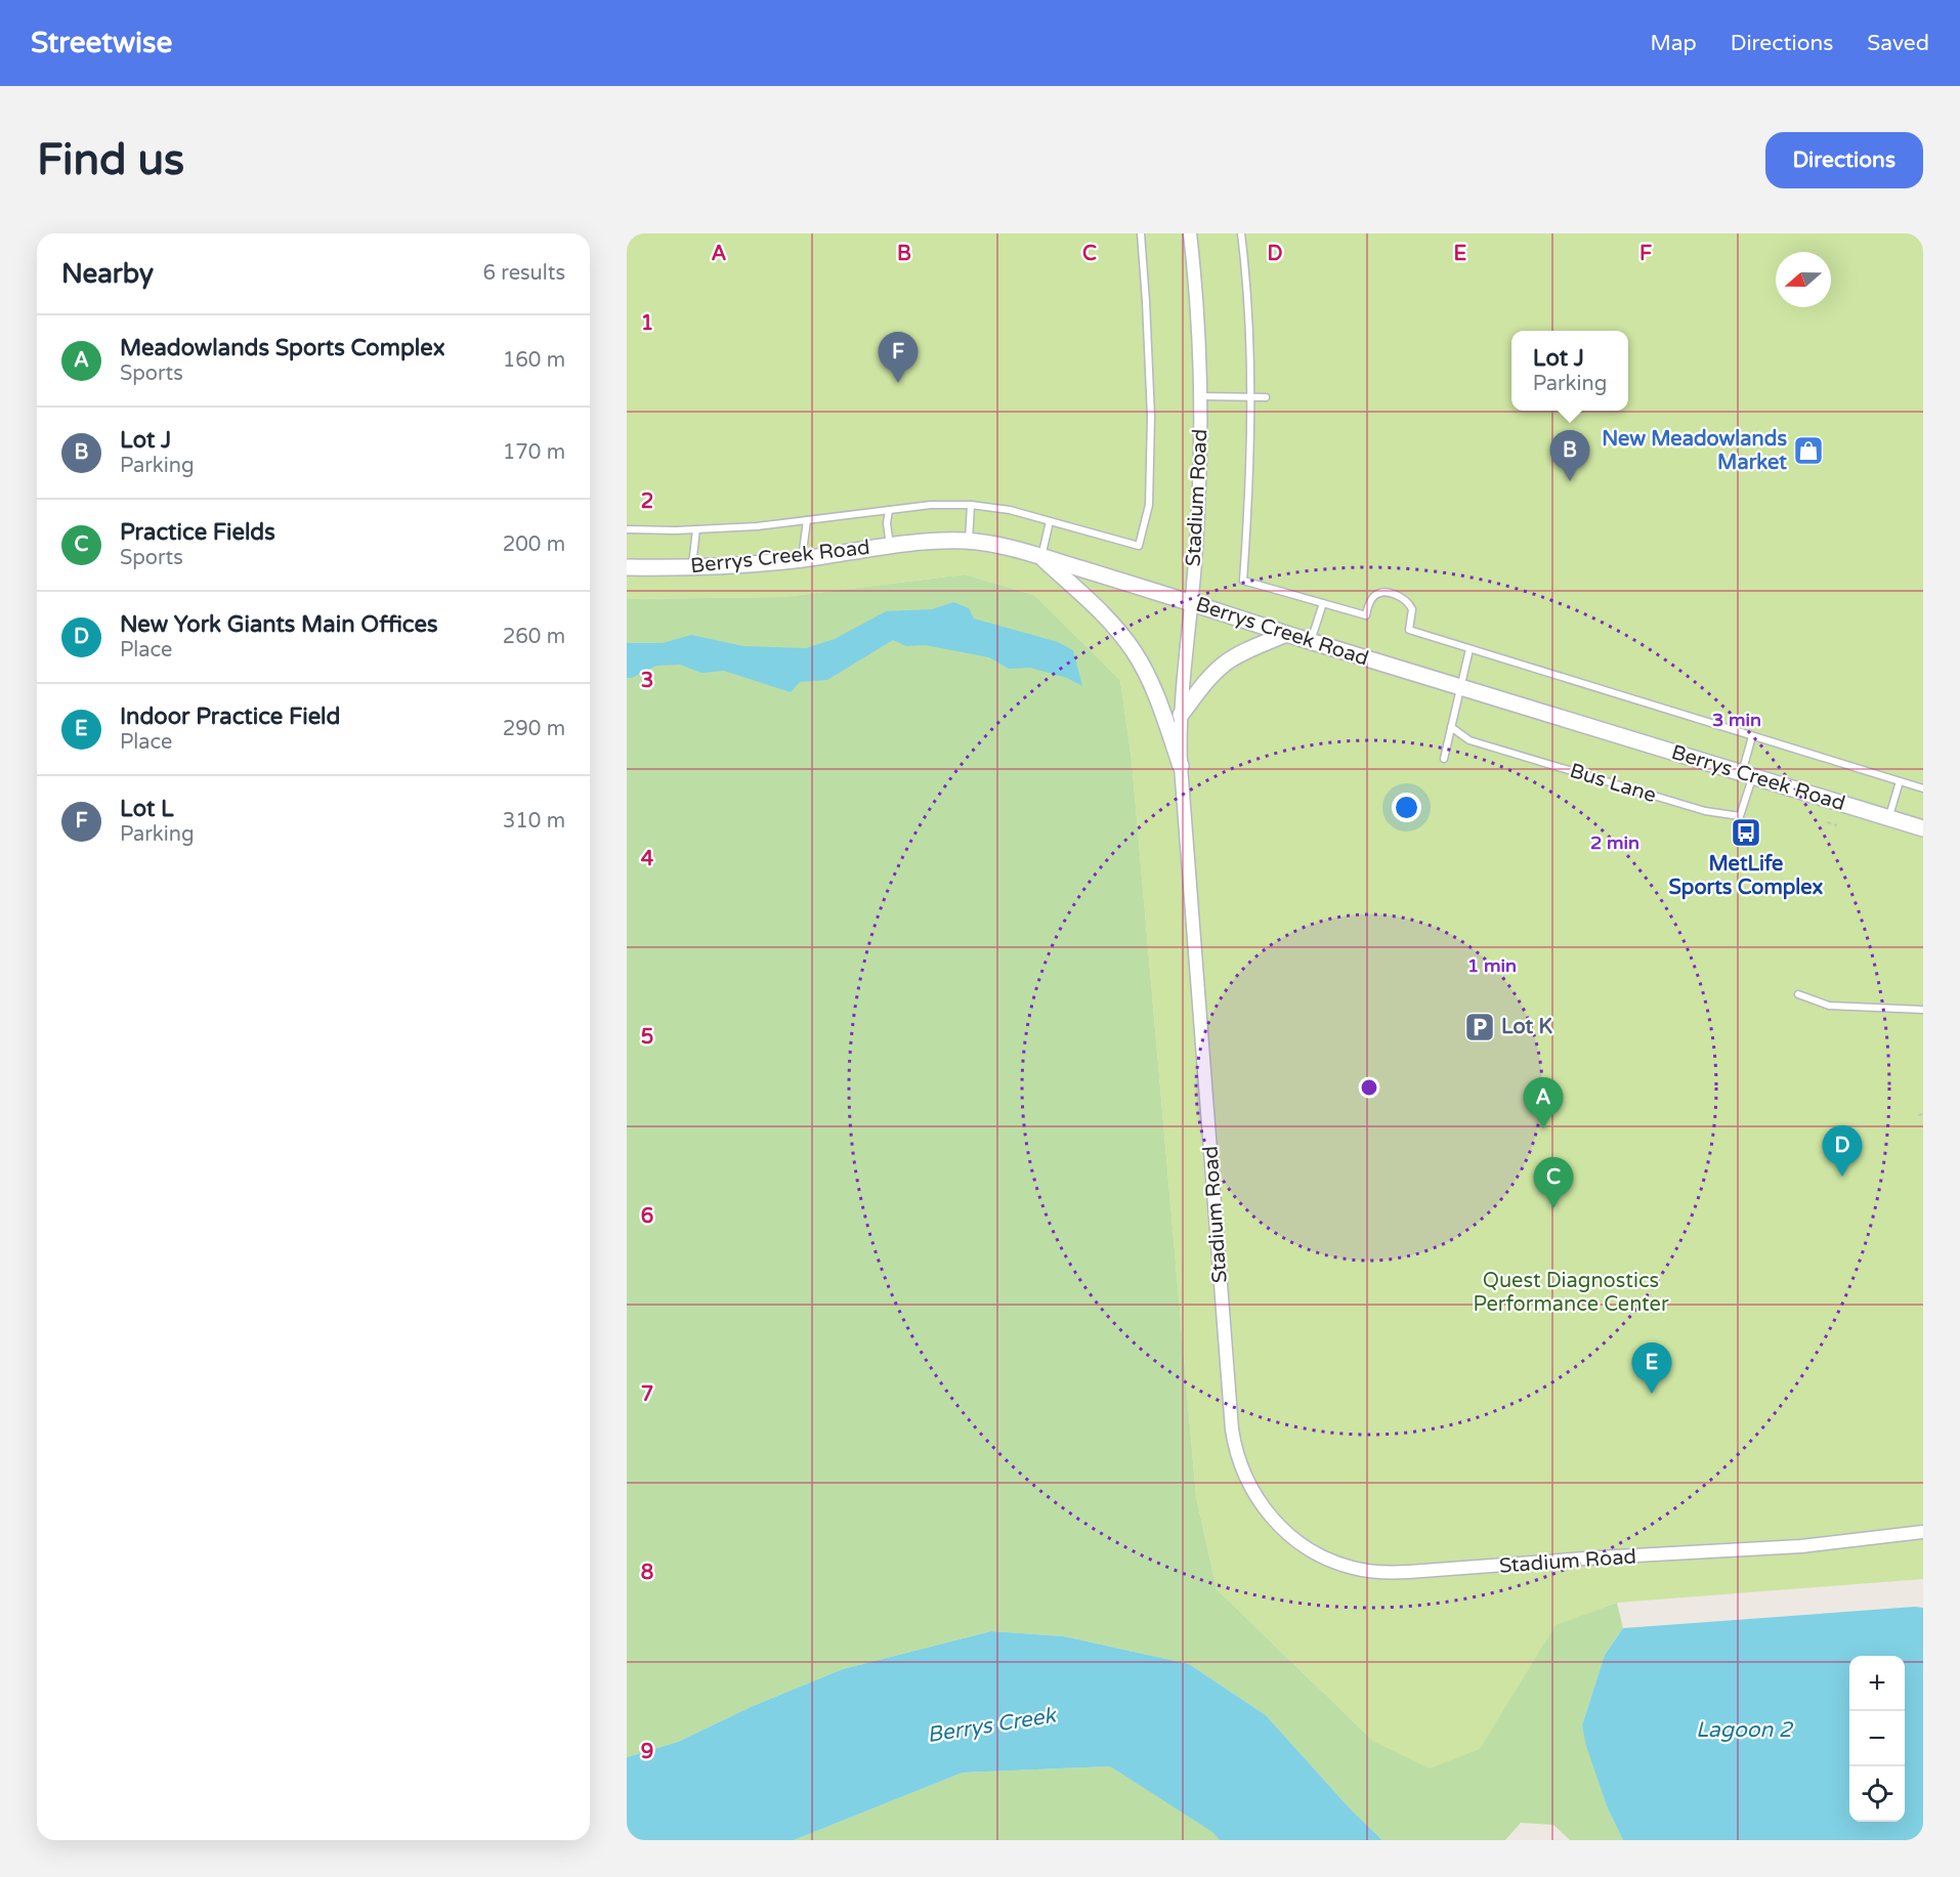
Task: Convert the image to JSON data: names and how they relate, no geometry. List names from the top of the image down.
{
  "streets": {
    "street": ["Stadium Road", "Berrys Creek Road"],
    "lane": ["Bus Lane"]
  },
  "crossings": [
    ["Stadium Road", "Berrys Creek Road"],
    ["Berrys Creek Road", "Bus Lane"]
  ],
  "water": ["Berrys Creek", "Lagoon 2"],
  "parks": ["Quest Diagnostics Performance Center"],
  "places": {
    "shop": ["New Meadowlands Market"],
    "bus stop": ["MetLife Sports Complex"],
    "parking": ["Lot K"]
  },
  "north": "left",
  "page": {
    "header": "Streetwise",
    "nav": ["Map", "Directions", "Saved"],
    "buttons": "Directions",
    "title": "Find us",
    "heading": ["Nearby", "6 results"],
    "list": [
      {
        "mark": "A",
        "name": "Meadowlands Sports Complex",
        "note": "Sports",
        "value": "160 m"
      },
      {
        "mark": "B",
        "name": "Lot J",
        "note": "Parking",
        "value": "170 m"
      },
      {
        "mark": "C",
        "name": "Practice Fields",
        "note": "Sports",
        "value": "200 m"
      },
      {
        "mark": "D",
        "name": "New York Giants Main Offices",
        "note": "Place",
        "value": "260 m"
      },
      {
        "mark": "E",
        "name": "Indoor Practice Field",
        "note": "Place",
        "value": "290 m"
      },
      {
        "mark": "F",
        "name": "Lot L",
        "note": "Parking",
        "value": "310 m"
      }
    ],
    "popup": ["Lot J", "Parking"],
    "pins": [
      "F",
      "B",
      "A",
      "D",
      "C",
      "E"
    ],
    "map_buttons": ["+", "−"]
  },
  "grid": {
    "columns": [
      "A",
      "B",
      "C",
      "D",
      "E",
      "F"
    ],
    "rows": [
      "1",
      "2",
      "3",
      "4",
      "5",
      "6",
      "7",
      "8",
      "9"
    ]
  },
  "rings": ["3 min", "2 min", "1 min"]
}
